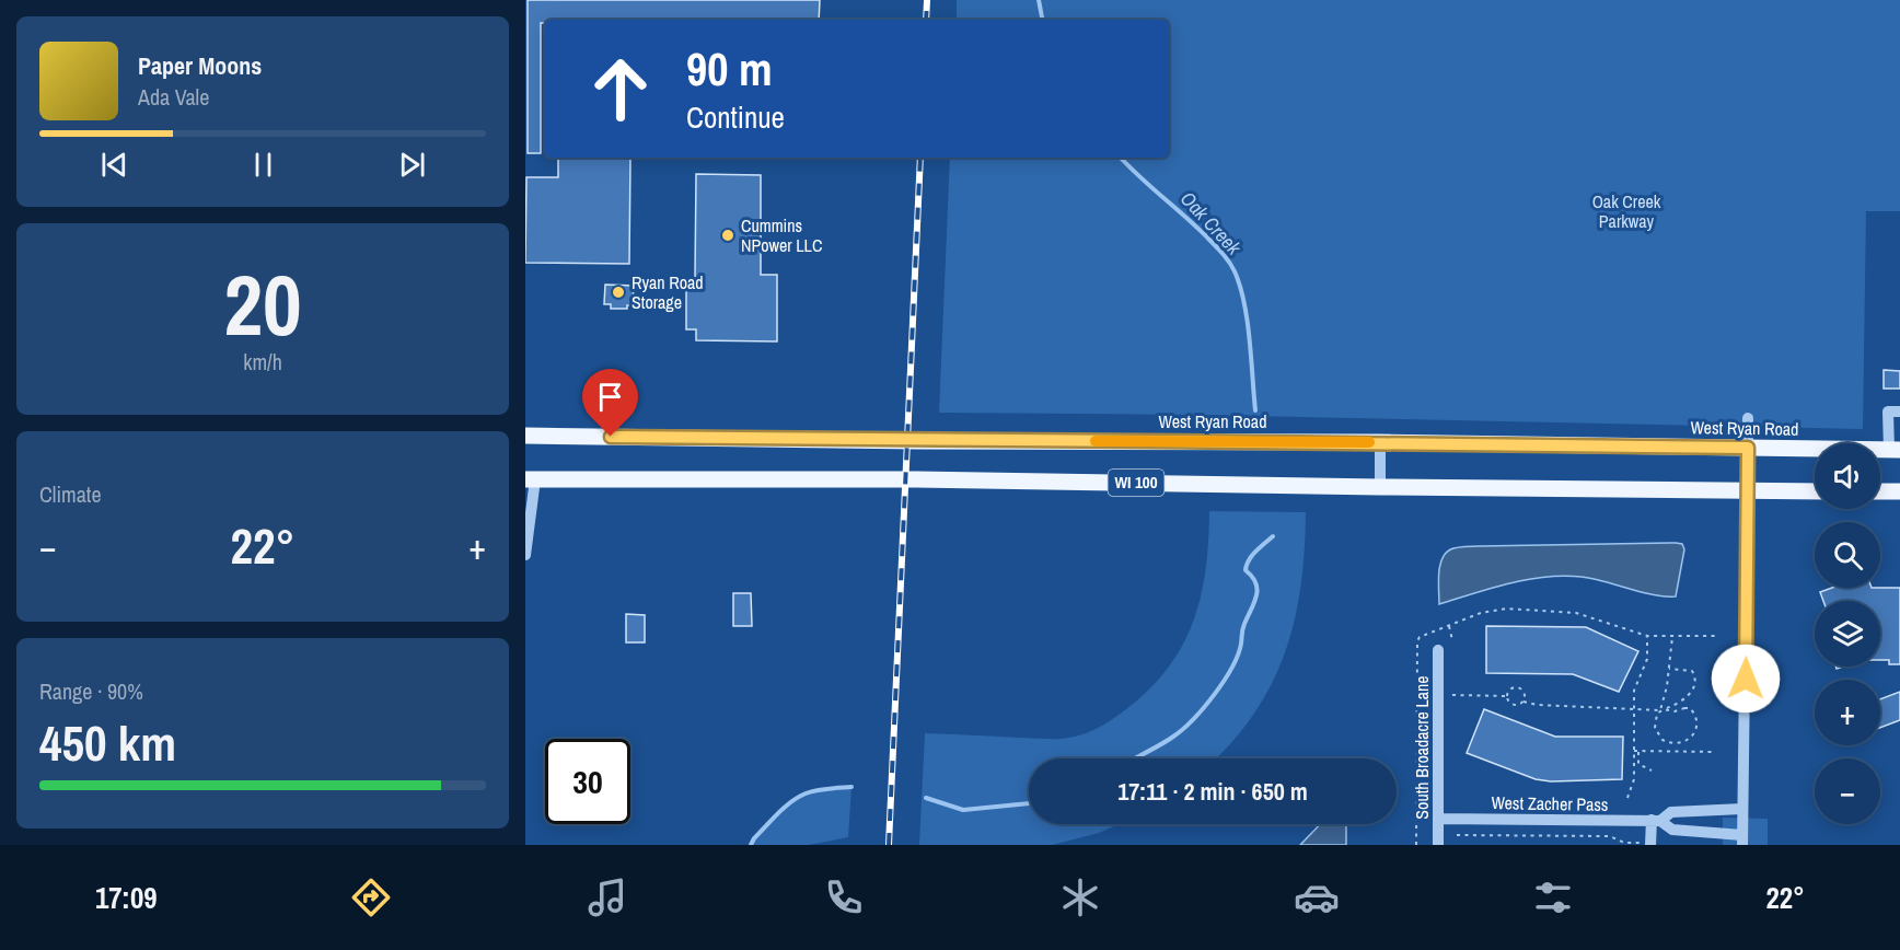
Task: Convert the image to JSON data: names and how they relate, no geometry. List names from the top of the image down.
{
  "streets": {
    "main road": ["West Ryan Road", "WI 100"],
    "street": ["South Broadacre Lane", "West Zacher Pass"]
  },
  "crossings": [
    ["South Broadacre Lane", "West Zacher Pass"]
  ],
  "water": ["Oak Creek"],
  "parks": ["Oak Creek Parkway"],
  "places": ["Cummins NPower LLC", "Ryan Road Storage"],
  "page": {
    "turn": ["90 m", "Continue"],
    "song": ["Paper Moons", "Ada Vale"],
    "tile": [
      ["20", "km/h"],
      "Climate",
      ["Range · 90%", "450 km"]
    ],
    "map_buttons": ["+", "−"],
    "heat": ["−", "22°", "+"],
    "limit": "30",
    "trip": "17:11 · 2 min · 650 m",
    "tabs": ["17:09", "22°"]
  }
}
